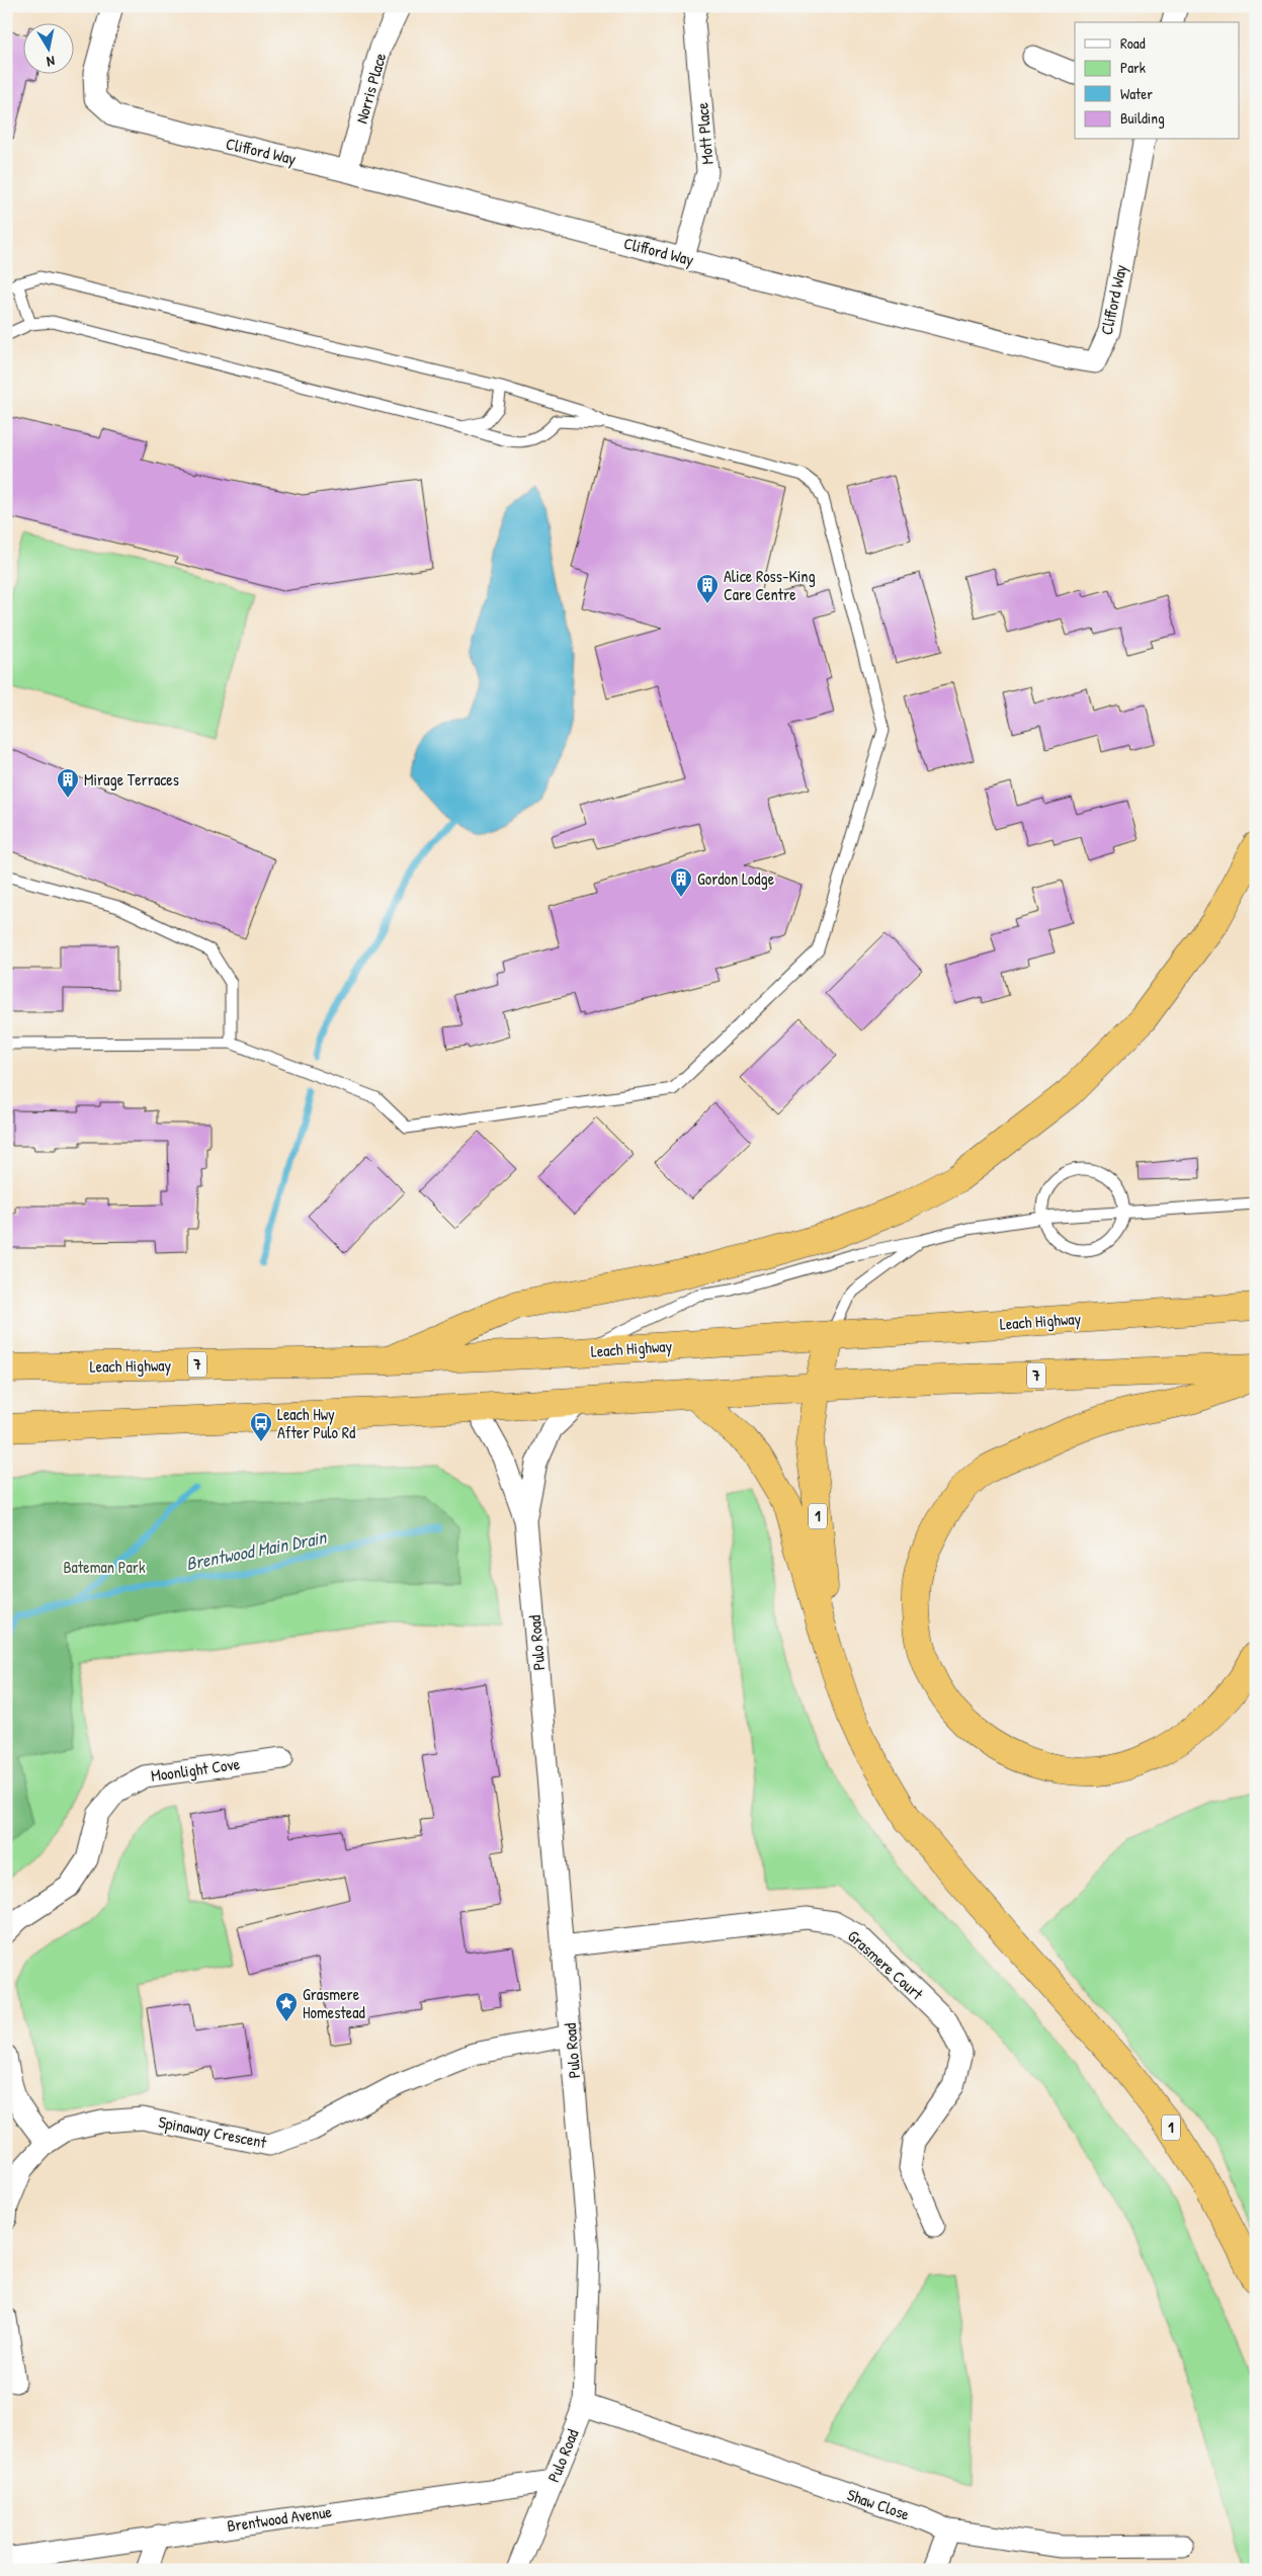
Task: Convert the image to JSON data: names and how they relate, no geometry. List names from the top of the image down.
{
  "streets": {
    "highway": ["Leach Highway", "7", "1"],
    "street": [
      "Norris Place",
      "Mott Place",
      "Clifford Way",
      "Pulo Road",
      "Moonlight Cove",
      "Grasmere Court",
      "Spinaway Crescent",
      "Shaw Close",
      "Brentwood Avenue"
    ]
  },
  "crossings": [
    ["Norris Place", "Clifford Way"],
    ["Mott Place", "Clifford Way"],
    ["Leach Highway", "1"],
    ["7", "1"],
    ["7", "Pulo Road"],
    ["Pulo Road", "Grasmere Court"],
    ["Pulo Road", "Spinaway Crescent"],
    ["Pulo Road", "Shaw Close"],
    ["Pulo Road", "Brentwood Avenue"]
  ],
  "water": ["Brentwood Main Drain"],
  "parks": ["Bateman Park"],
  "places": {
    "building": ["Alice Ross-King Care Centre", "Mirage Terraces", "Gordon Lodge"],
    "bus stop": ["Leach Hwy After Pulo Rd"],
    "place": ["Grasmere Homestead"]
  },
  "legend": [
    "Road",
    "Park",
    "Water",
    "Building"
  ],
  "north": "bottom"
}
